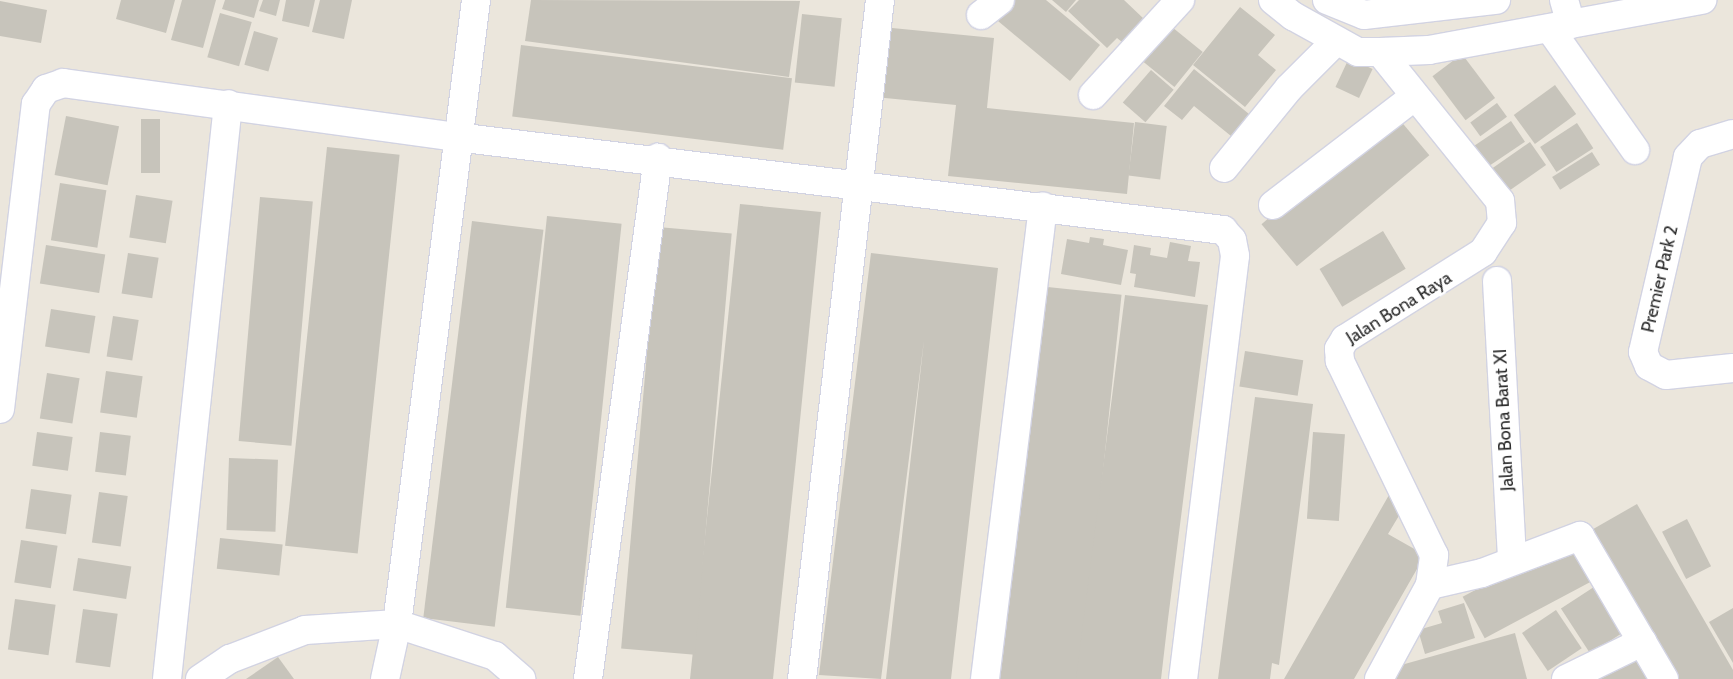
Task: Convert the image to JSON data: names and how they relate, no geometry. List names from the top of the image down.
{
  "streets": {
    "street": ["Premier Park 2", "Jalan Bona Raya", "Jalan Bona Barat XI"]
  }
}
